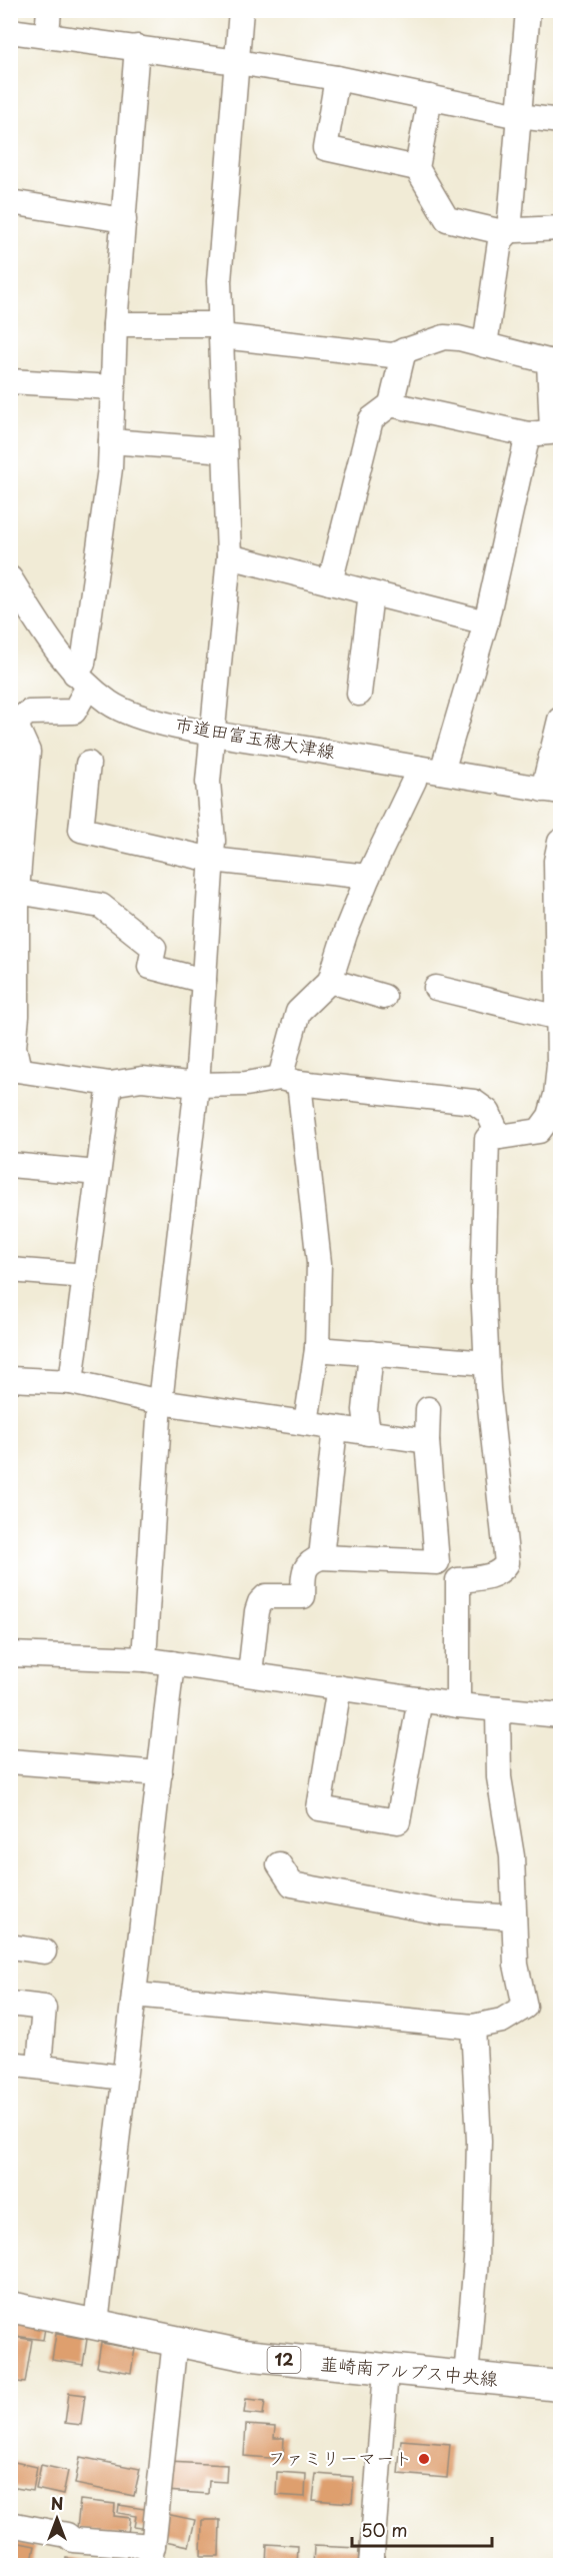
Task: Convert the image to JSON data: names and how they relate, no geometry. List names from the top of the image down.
{
  "streets": {
    "main road": ["12", "韮崎南アルプス中央線"],
    "street": ["市道田富玉穂大津線"]
  },
  "places": ["ファミリーマート"],
  "scale_bar": "50 m",
  "north": "top"
}
